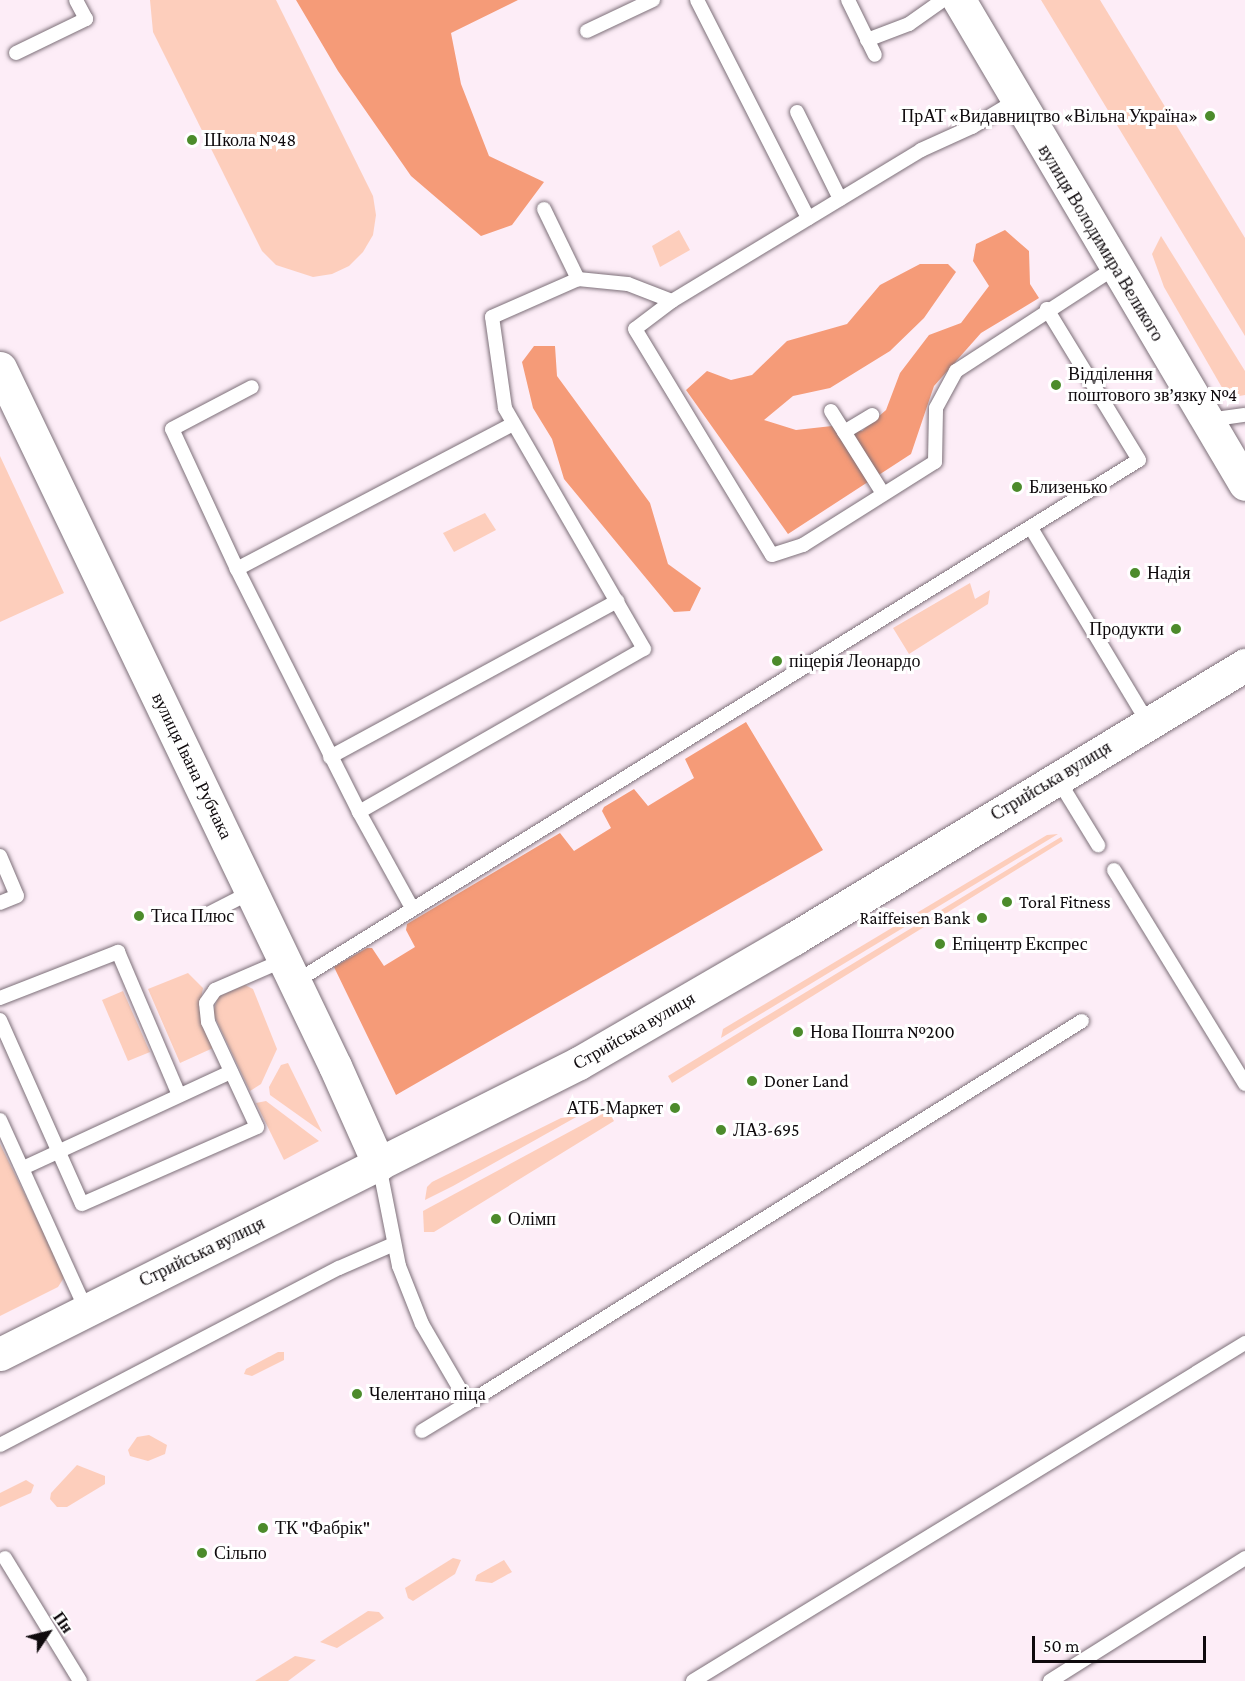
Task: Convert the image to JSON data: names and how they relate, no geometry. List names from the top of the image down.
{
  "streets": {
    "main road": ["вулиця Володимира Великого", "вулиця Івана Рубчака", "Стрийська вулиця"]
  },
  "crossings": [
    ["вулиця Івана Рубчака", "Стрийська вулиця"]
  ],
  "places": [
    "ПрАТ «Видавництво «Вільна Україна»",
    "Школа №48",
    "Відділення поштового зв’язку №4",
    "Близенько",
    "Надія",
    "Продукти",
    "піцерія Леонардо",
    "Toral Fitness",
    "Тиса Плюс",
    "Raiffeisen Bank",
    "Епіцентр Експрес",
    "Нова Пошта №200",
    "Doner Land",
    "АТБ-Маркет",
    "ЛАЗ-695",
    "Олімп",
    "Челентано піца",
    "ТК \"Фабрік\"",
    "Сільпо"
  ],
  "scale_bar": "50 m",
  "north": "top right"
}
